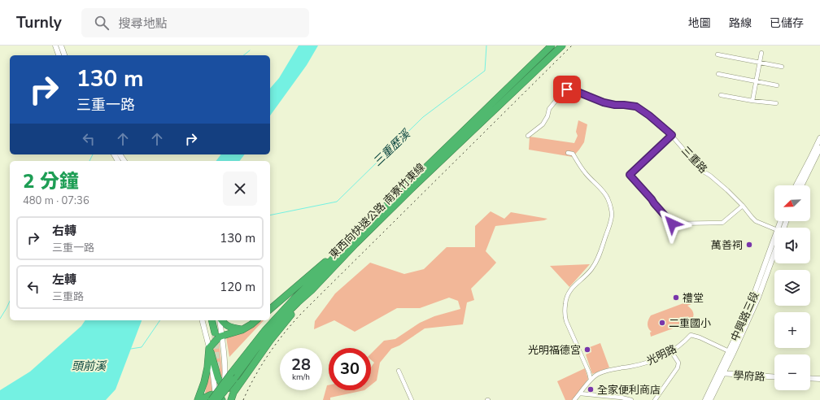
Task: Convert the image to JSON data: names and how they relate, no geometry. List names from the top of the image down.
{
  "streets": {
    "highway": ["東西向快速公路 南寮竹東線"],
    "main road": ["中興路三段", "學府路"],
    "street": ["三重路", "光明路"]
  },
  "crossings": [
    ["中興路三段", "光明路"],
    ["中興路三段", "學府路"]
  ],
  "water": ["三重歷溪", "頭前溪"],
  "places": [
    "萬善祠",
    "禮堂",
    "二重國小",
    "光明福德宮",
    "全家便利商店"
  ],
  "north": "bottom left",
  "page": {
    "header": "Turnly",
    "search": "搜尋地點",
    "nav": ["地圖", "路線", "已儲存"],
    "turn": ["130 m", "三重一路"],
    "heading": ["2 分鐘", "480 m · 07:36"],
    "map_buttons": ["+", "−"],
    "list": [
      {
        "name": "右轉",
        "note": "三重一路",
        "value": "130 m"
      },
      {
        "name": "左轉",
        "note": "三重路",
        "value": "120 m"
      }
    ],
    "speed": "28 km/h",
    "limit": "30"
  }
}
